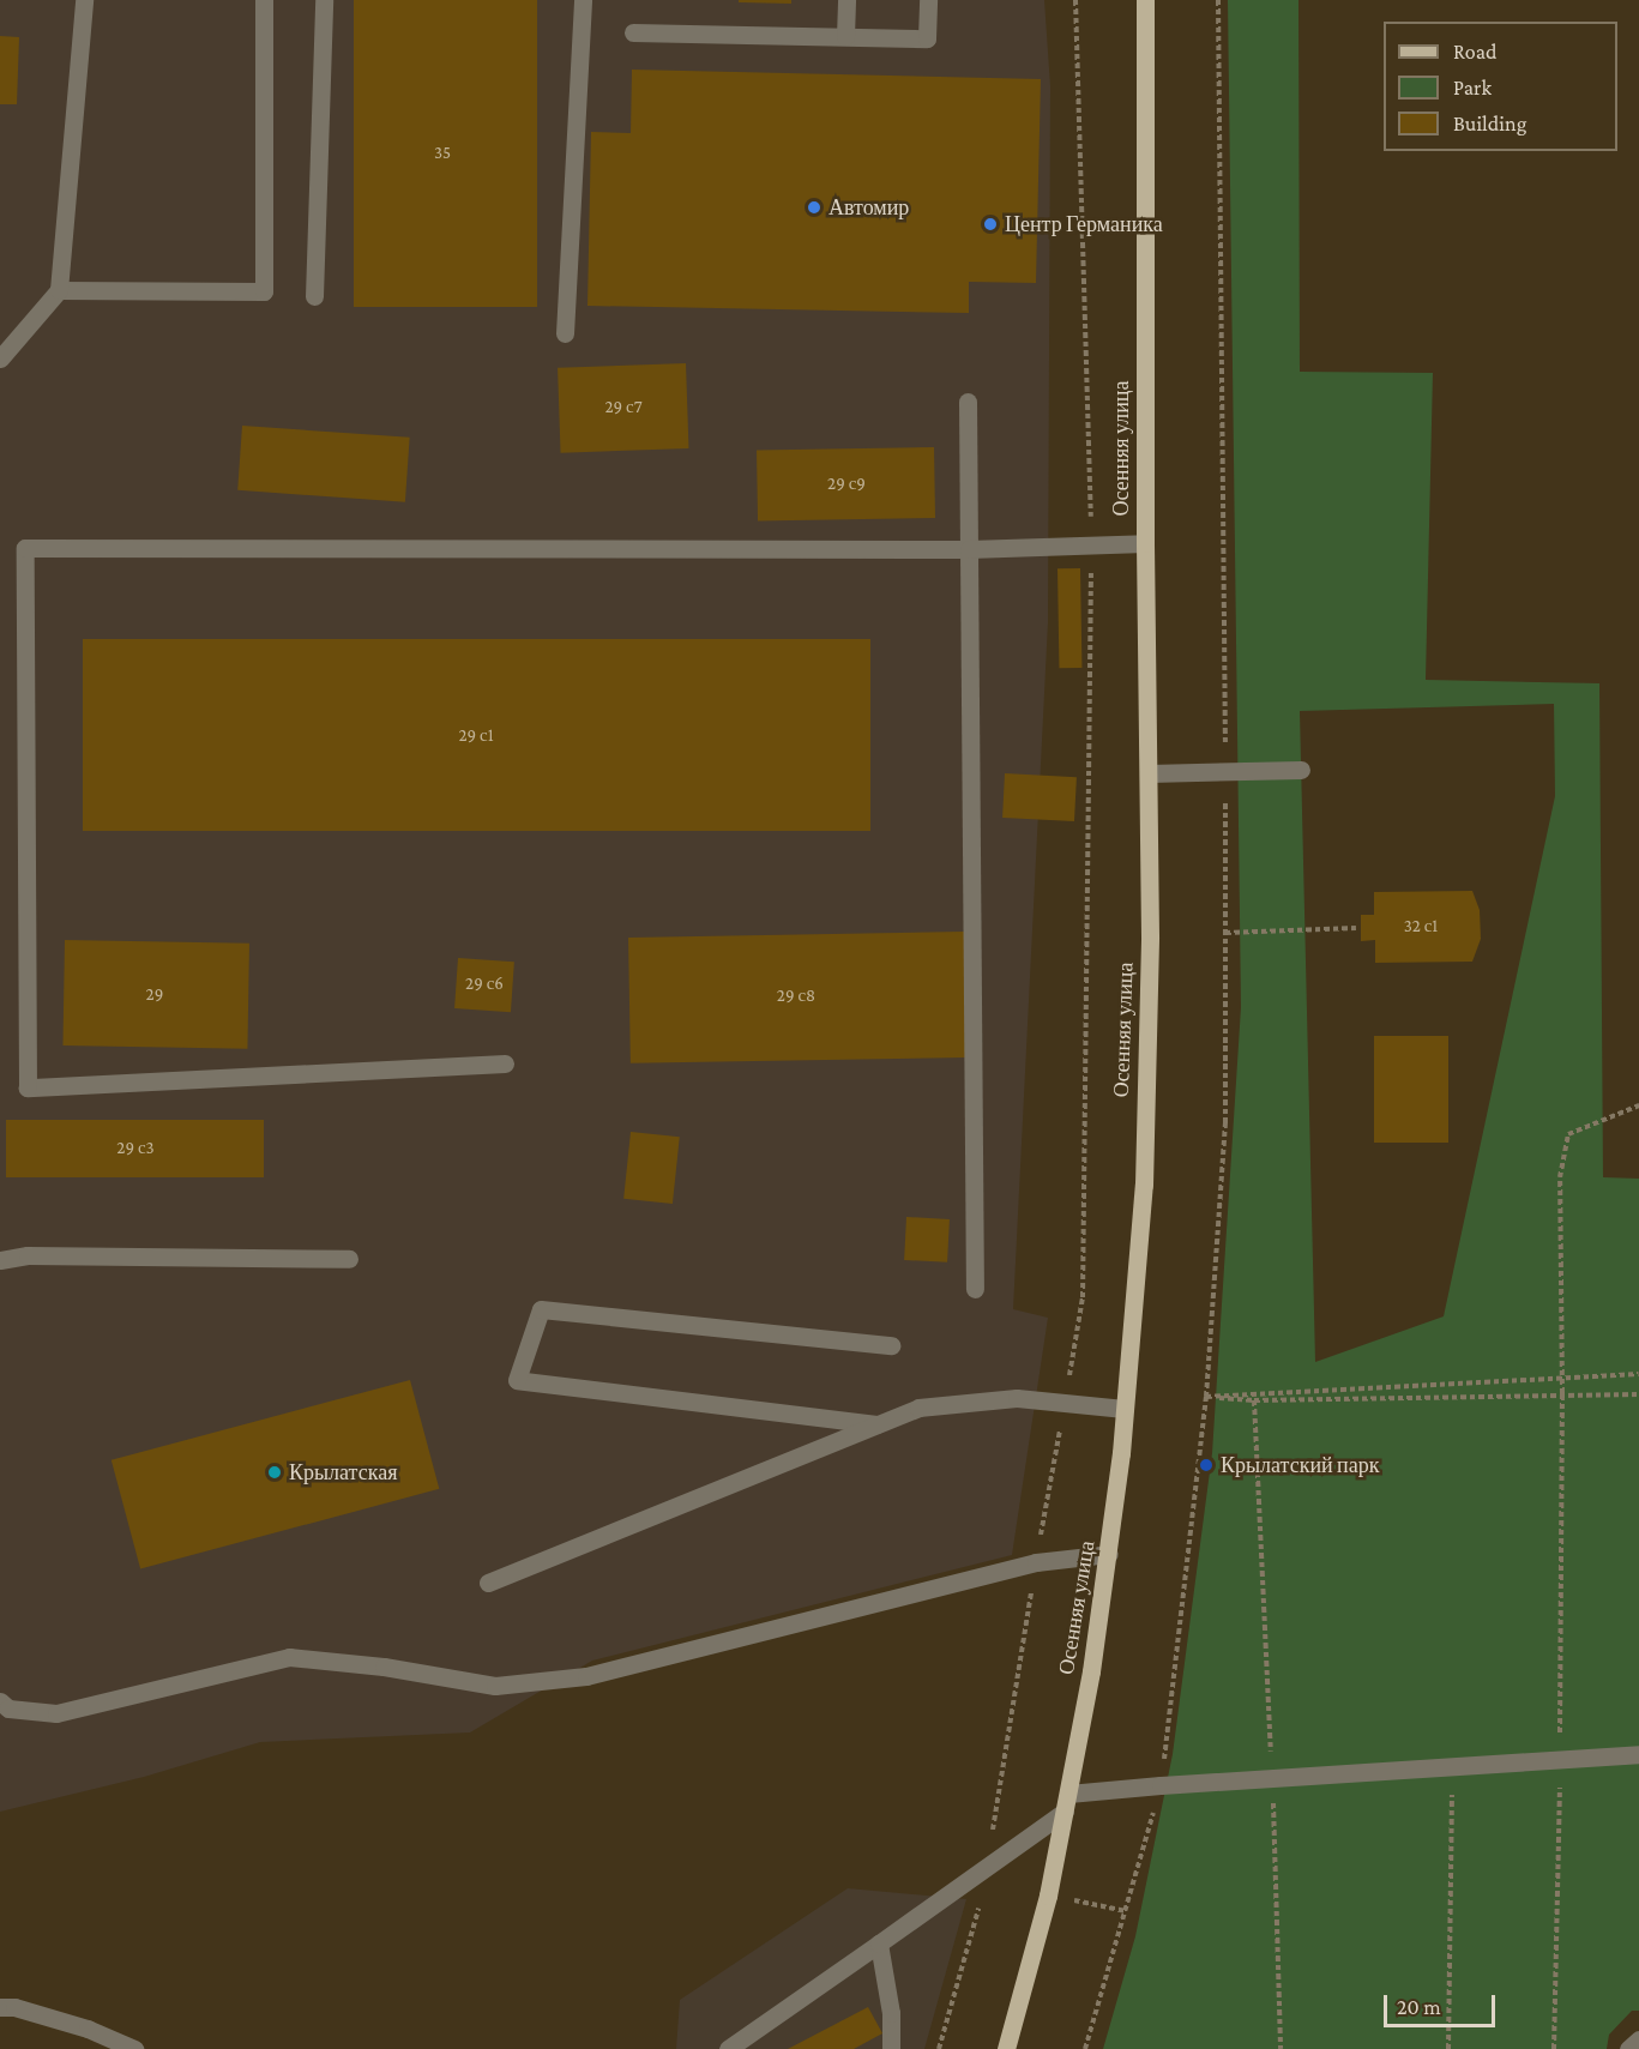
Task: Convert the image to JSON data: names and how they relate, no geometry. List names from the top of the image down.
{
  "streets": {
    "main road": ["Осенняя улица"]
  },
  "places": [
    "Автомир",
    "Центр Германика",
    "Крылатский парк",
    "Крылатская"
  ],
  "house_numbers": [
    "35",
    "29 с7",
    "29 с9",
    "29 с1",
    "32 с1",
    "29 с6",
    "29",
    "29 с8",
    "29 с3"
  ],
  "legend": ["Road", "Park", "Building"],
  "scale_bar": "20 m"
}
